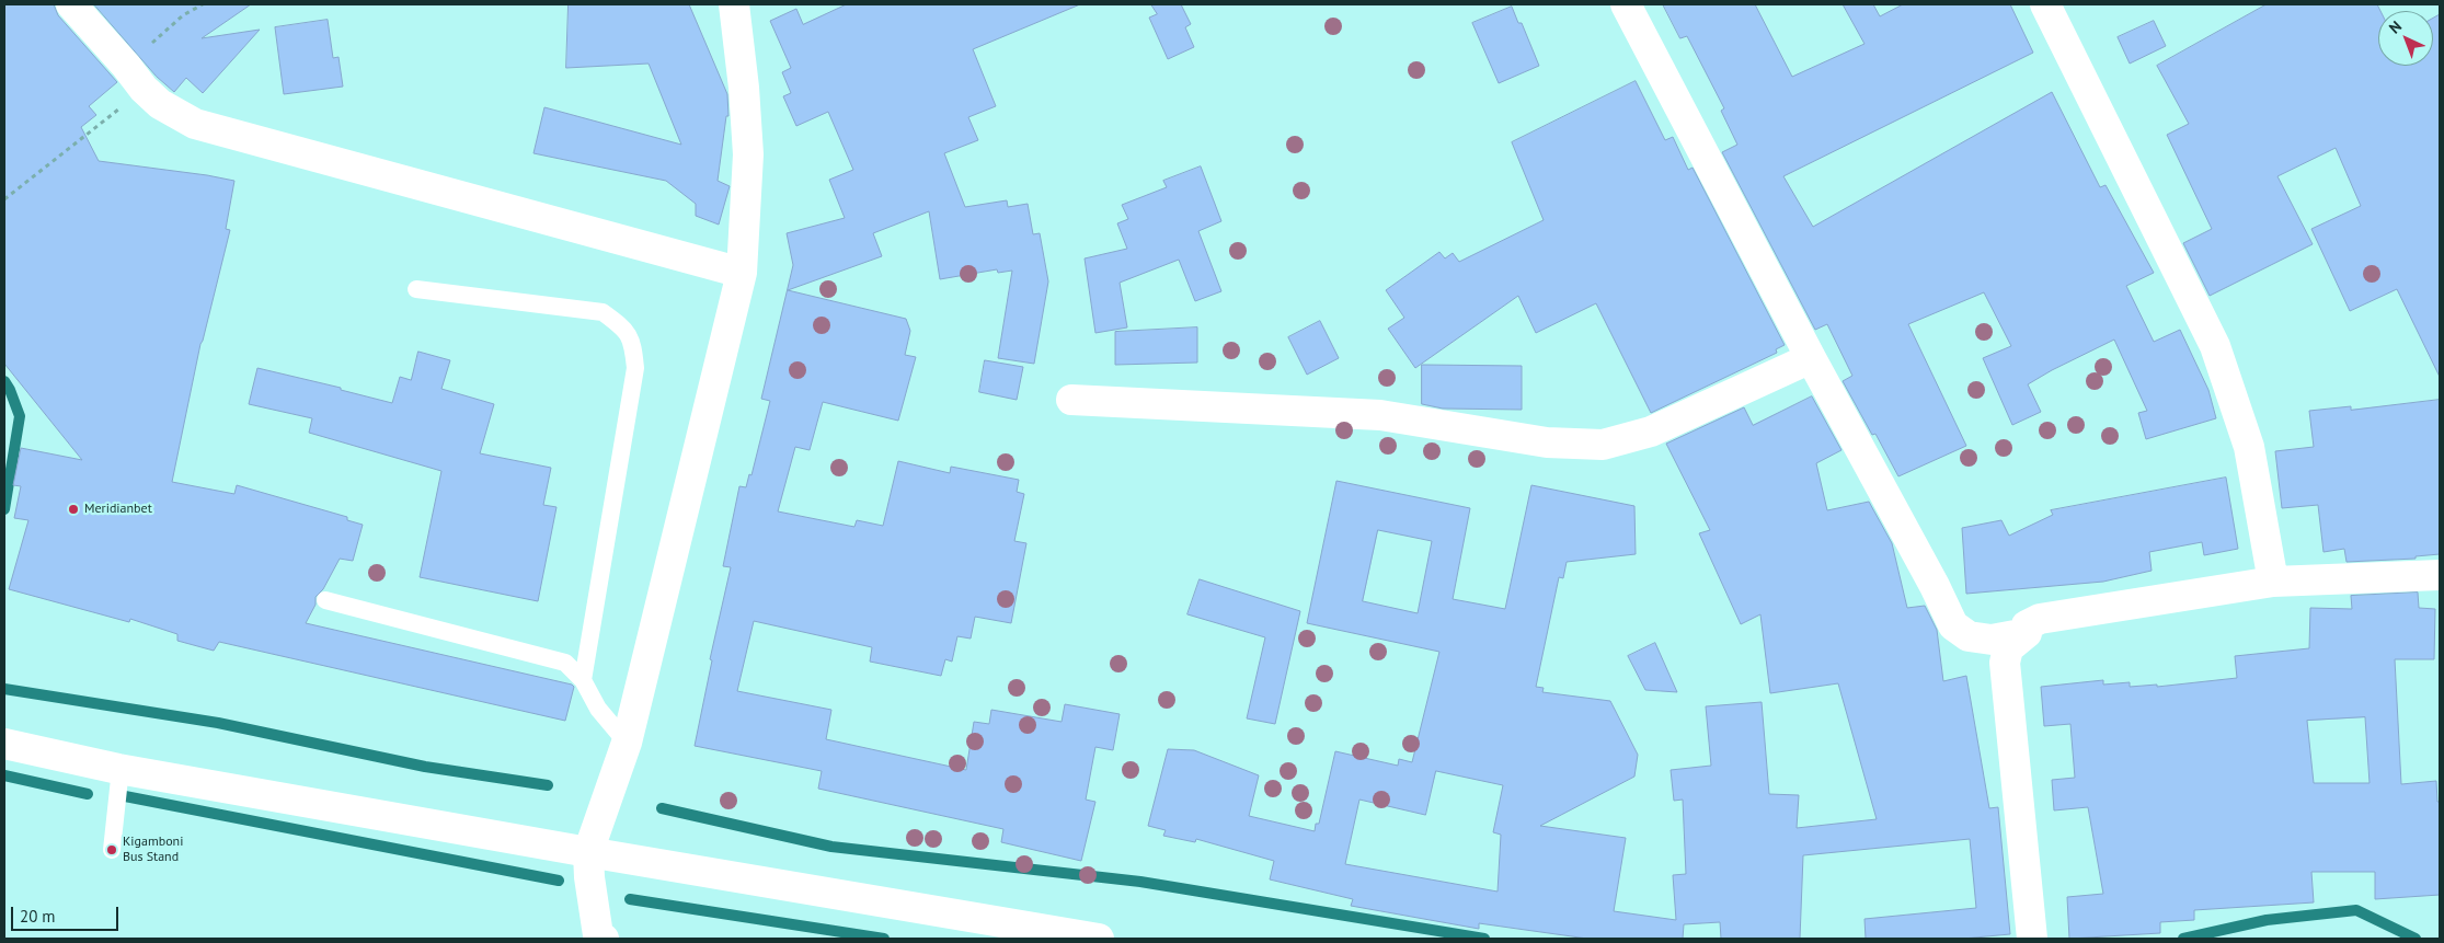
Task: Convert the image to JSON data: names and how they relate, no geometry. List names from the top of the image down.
{
  "places": ["Meridianbet", "Kigamboni Bus Stand"],
  "scale_bar": "20 m",
  "north": "top left"
}
